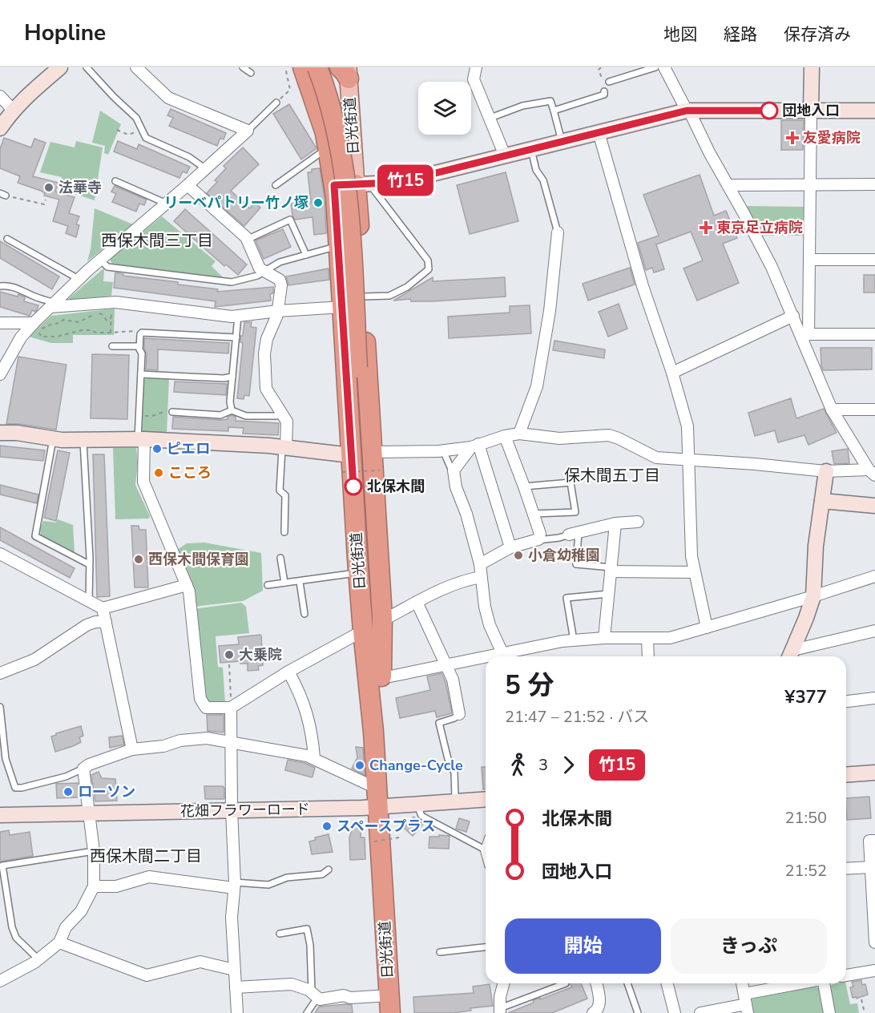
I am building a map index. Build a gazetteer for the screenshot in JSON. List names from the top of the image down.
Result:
{
  "streets": {
    "highway": ["日光街道"],
    "street": ["花畑フラワーロード"]
  },
  "crossings": [
    ["日光街道", "花畑フラワーロード"]
  ],
  "districts": ["西保木間三丁目", "保木間五丁目", "西保木間二丁目"],
  "places": {
    "other": [
      "団地入口",
      "法華寺",
      "リーベパトリー竹ノ塚",
      "ピエロ",
      "こころ",
      "北保木間",
      "小倉幼稚園",
      "西保木間保育園",
      "大乗院",
      "Change-Cycle",
      "ローソン",
      "スペースプラス"
    ],
    "health": ["友愛病院", "東京足立病院"]
  },
  "lines": ["bus line 竹15"],
  "page": {
    "header": "Hopline",
    "nav": ["地図", "経路", "保存済み"],
    "on_map": "竹15",
    "heading": ["5 分", "21:47 – 21:52 · バス", "¥377"],
    "legs": ["3", "竹15"],
    "list": [
      {
        "name": "北保木間",
        "value": "21:50"
      },
      {
        "name": "団地入口",
        "value": "21:52"
      }
    ],
    "buttons": ["開始", "きっぷ"]
  }
}
